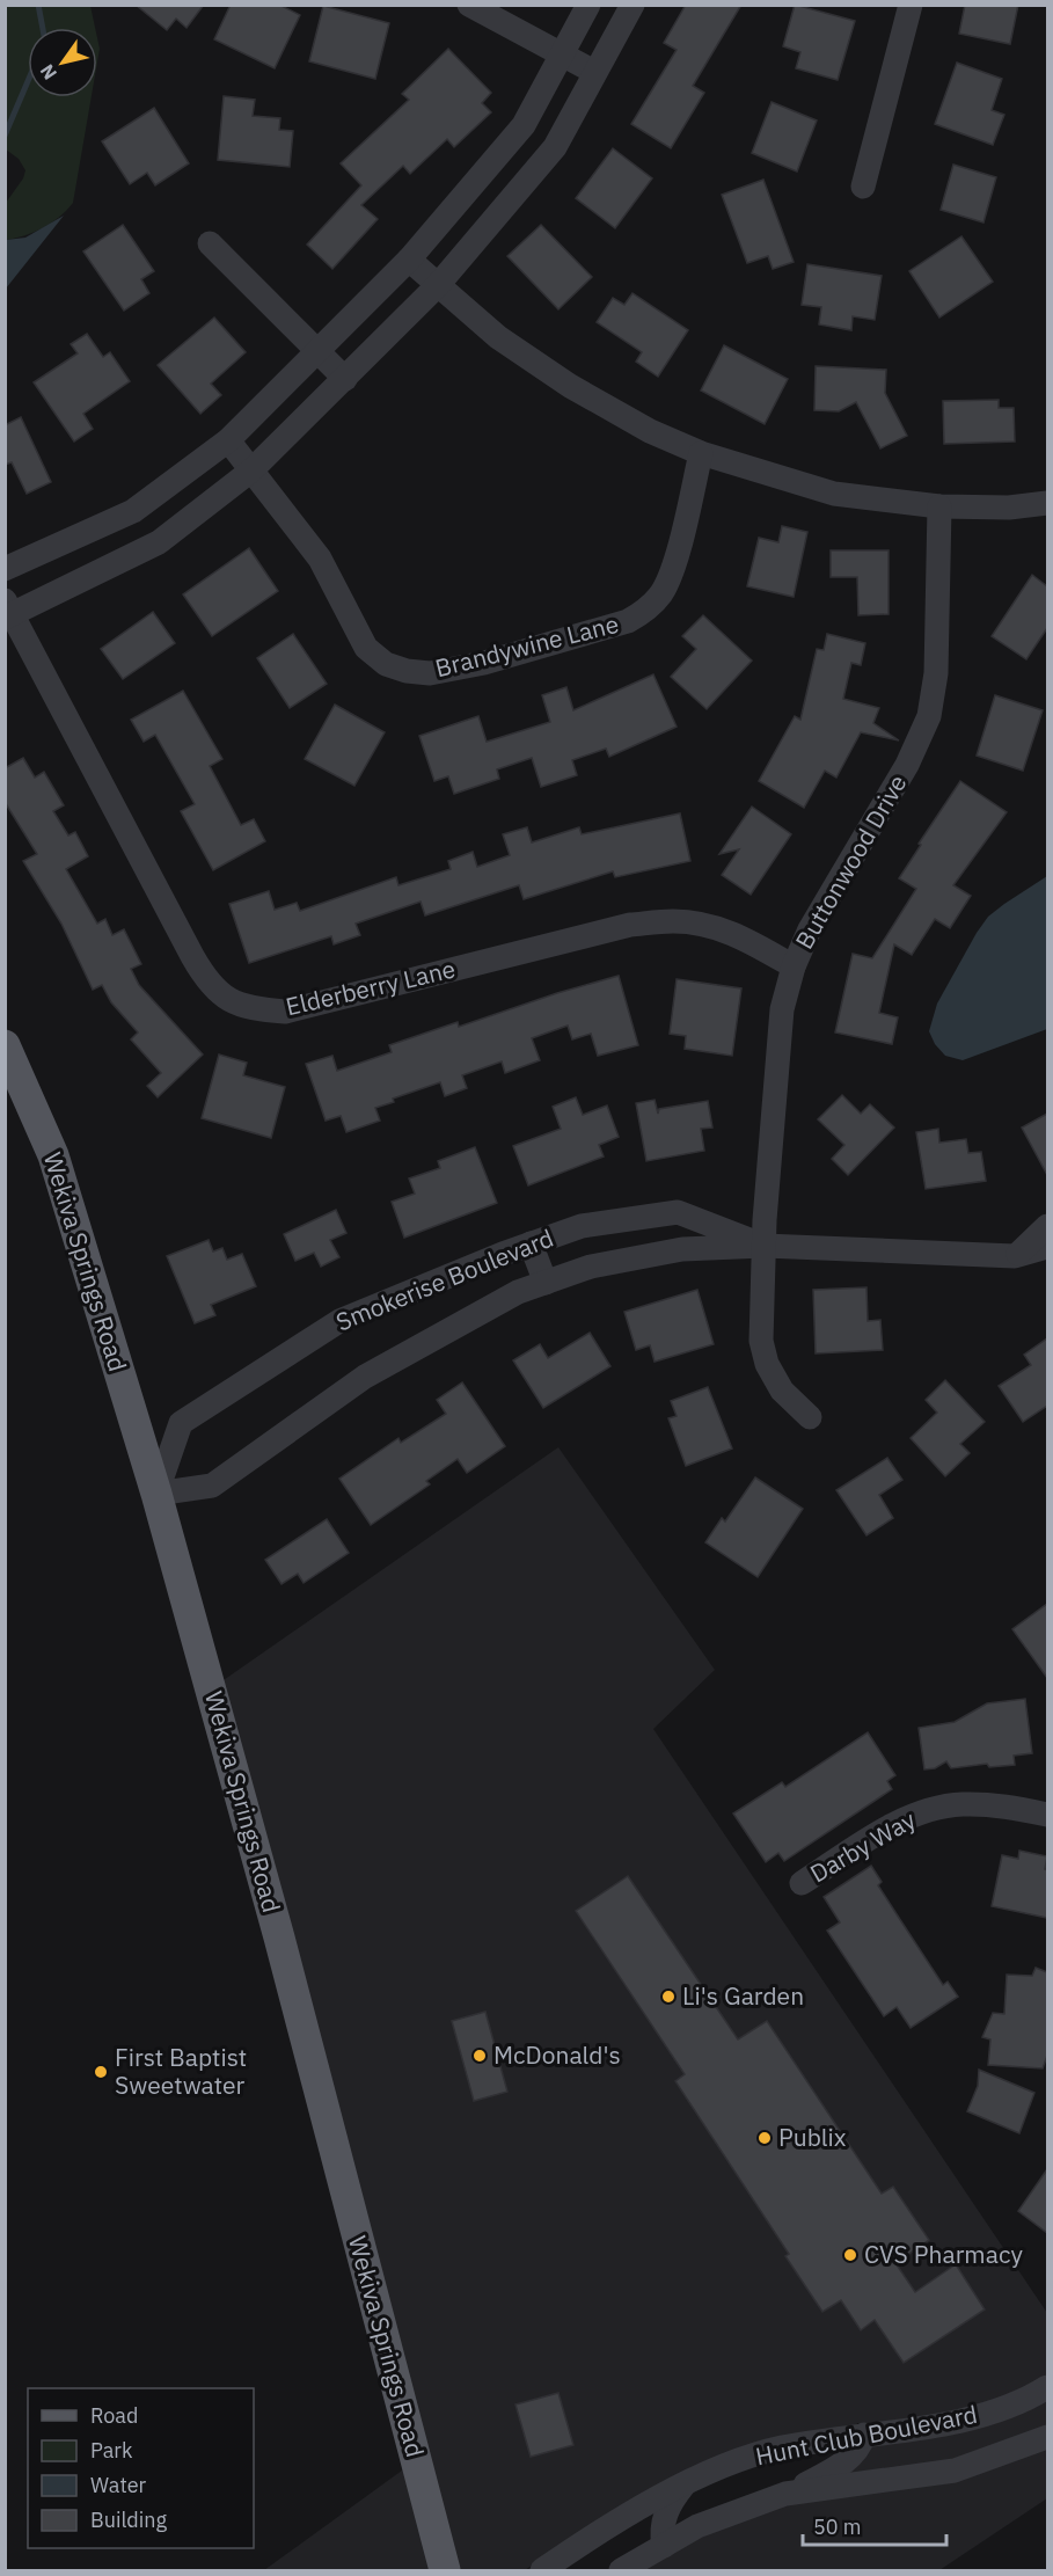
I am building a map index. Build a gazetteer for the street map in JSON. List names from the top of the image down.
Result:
{
  "streets": {
    "main road": ["Wekiva Springs Road"],
    "street": [
      "Brandywine Lane",
      "Buttonwood Drive",
      "Elderberry Lane",
      "Smokerise Boulevard",
      "Darby Way",
      "Hunt Club Boulevard"
    ]
  },
  "crossings": [
    ["Buttonwood Drive", "Elderberry Lane"],
    ["Buttonwood Drive", "Smokerise Boulevard"],
    ["Wekiva Springs Road", "Smokerise Boulevard"]
  ],
  "places": [
    "Li's Garden",
    "McDonald's",
    "First Baptist Sweetwater",
    "Publix",
    "CVS Pharmacy"
  ],
  "legend": [
    "Road",
    "Park",
    "Water",
    "Building"
  ],
  "scale_bar": "50 m",
  "north": "bottom left"
}
